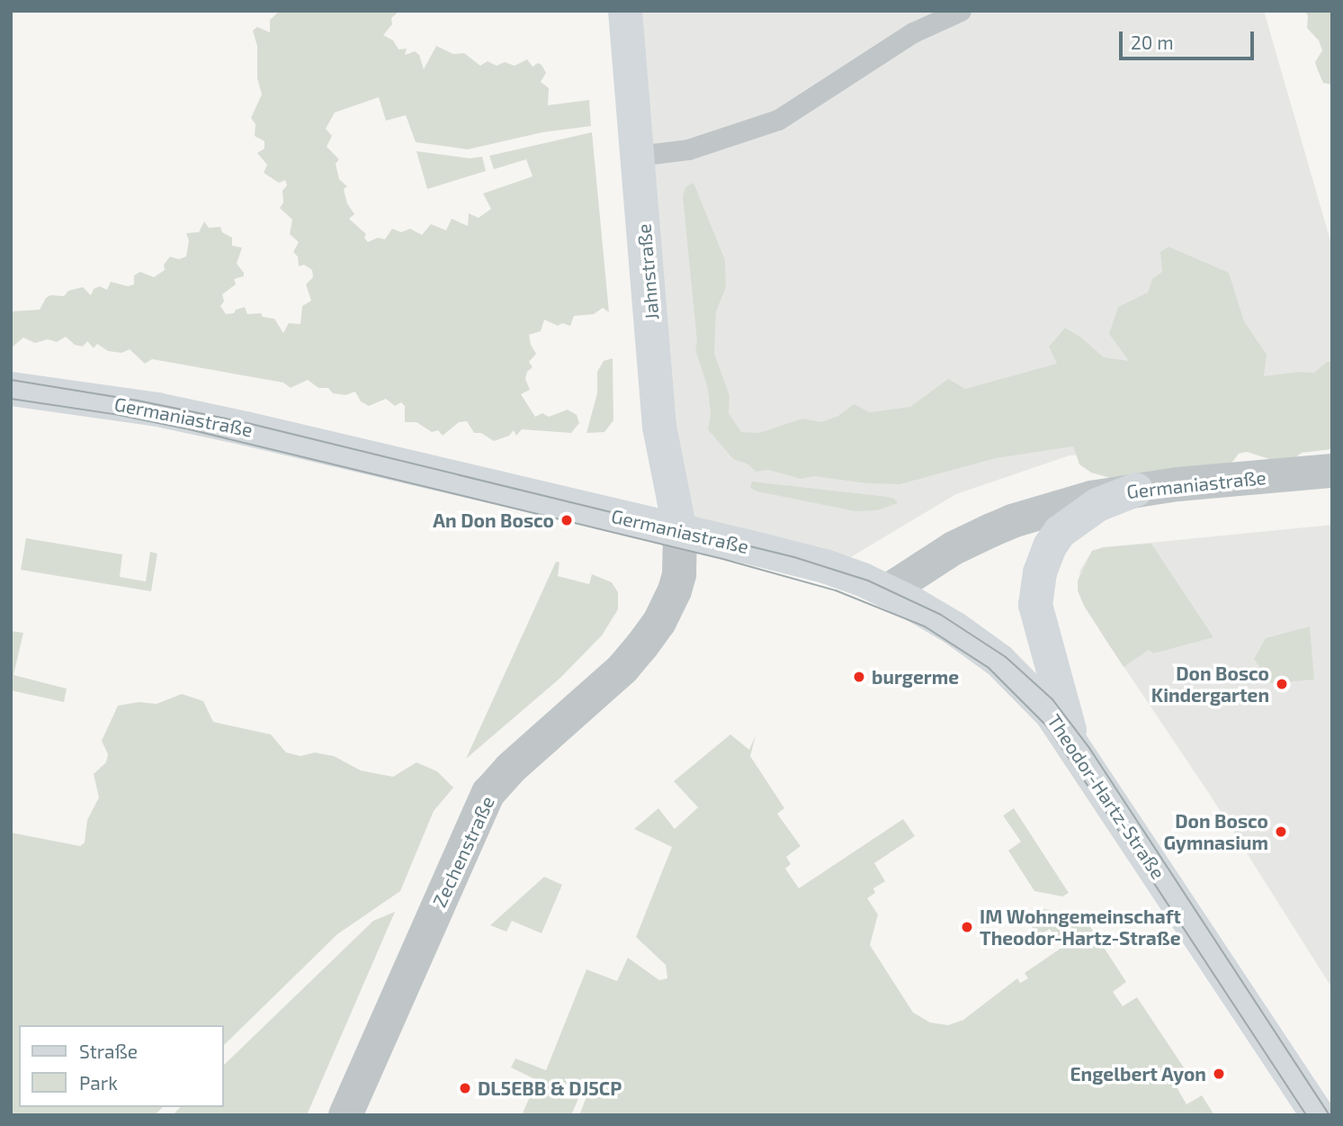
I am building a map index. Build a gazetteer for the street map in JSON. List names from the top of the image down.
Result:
{
  "streets": {
    "main road": ["Jahnstraße", "Germaniastraße", "Theodor-Hartz-Straße"],
    "street": ["Zechenstraße"]
  },
  "crossings": [
    ["Jahnstraße", "Germaniastraße"],
    ["Jahnstraße", "Zechenstraße"],
    ["Germaniastraße", "Theodor-Hartz-Straße"],
    ["Germaniastraße", "Zechenstraße"]
  ],
  "places": [
    "An Don Bosco",
    "burgerme",
    "Don Bosco Kindergarten",
    "Don Bosco Gymnasium",
    "IM Wohngemeinschaft Theodor-Hartz-Straße",
    "Engelbert Ayon",
    "DL5EBB & DJ5CP"
  ],
  "legend": ["Straße", "Park"],
  "scale_bar": "20 m"
}
